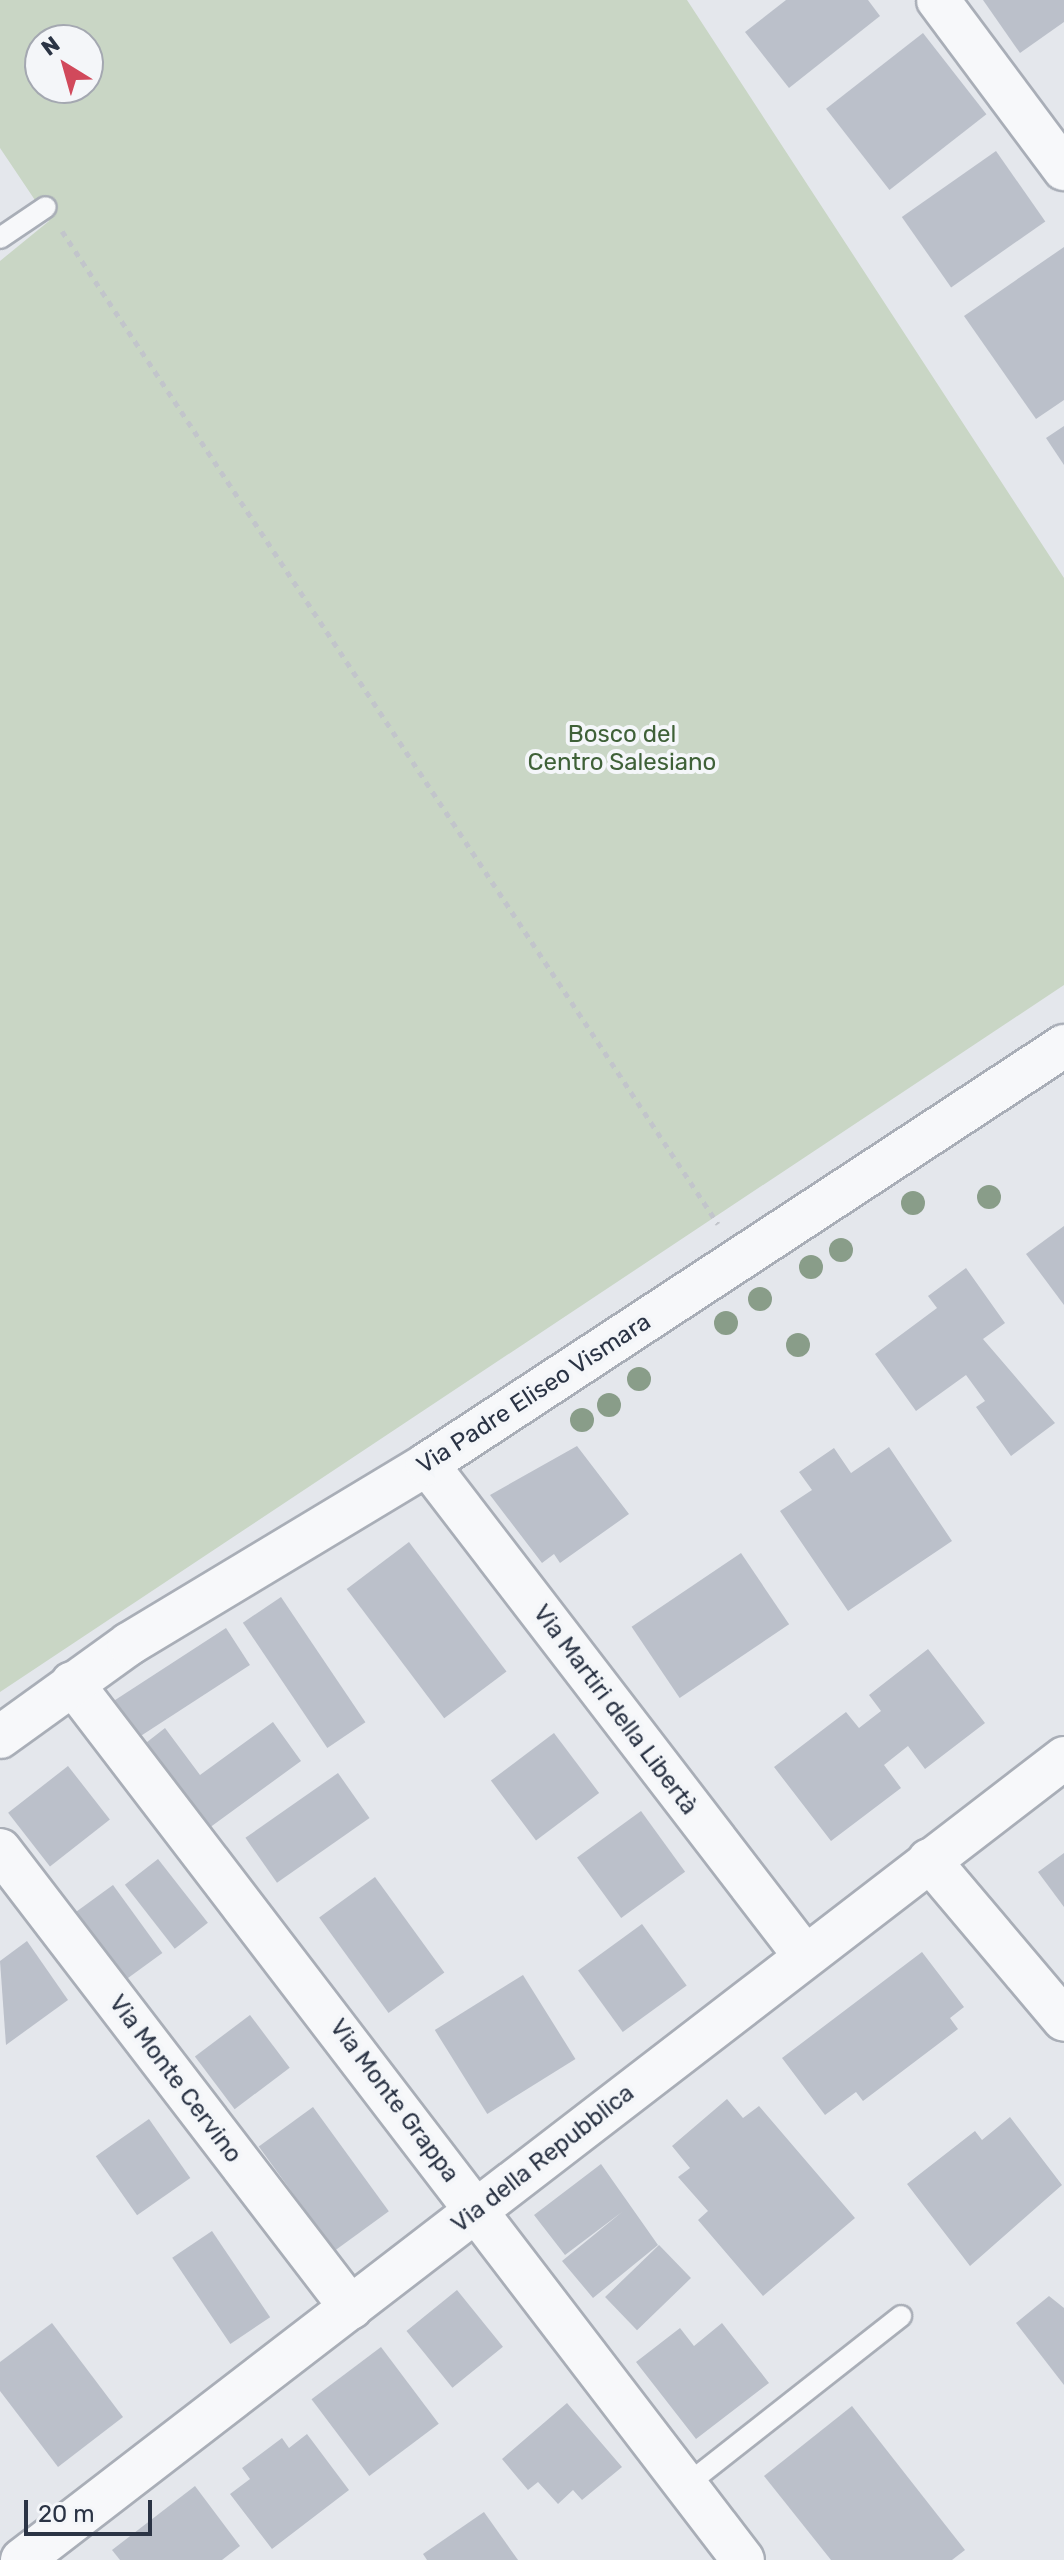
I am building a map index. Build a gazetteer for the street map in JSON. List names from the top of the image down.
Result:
{
  "streets": {
    "street": [
      "Via Padre Eliseo Vismara",
      "Via Martiri della Libertà",
      "Via Monte Cervino",
      "Via Monte Grappa",
      "Via della Repubblica"
    ]
  },
  "crossings": [
    ["Via Padre Eliseo Vismara", "Via Martiri della Libertà"],
    ["Via Padre Eliseo Vismara", "Via Monte Grappa"],
    ["Via Martiri della Libertà", "Via della Repubblica"],
    ["Via Monte Cervino", "Via della Repubblica"],
    ["Via Monte Grappa", "Via della Repubblica"]
  ],
  "parks": ["Bosco del Centro Salesiano"],
  "scale_bar": "20 m",
  "north": "top left"
}
